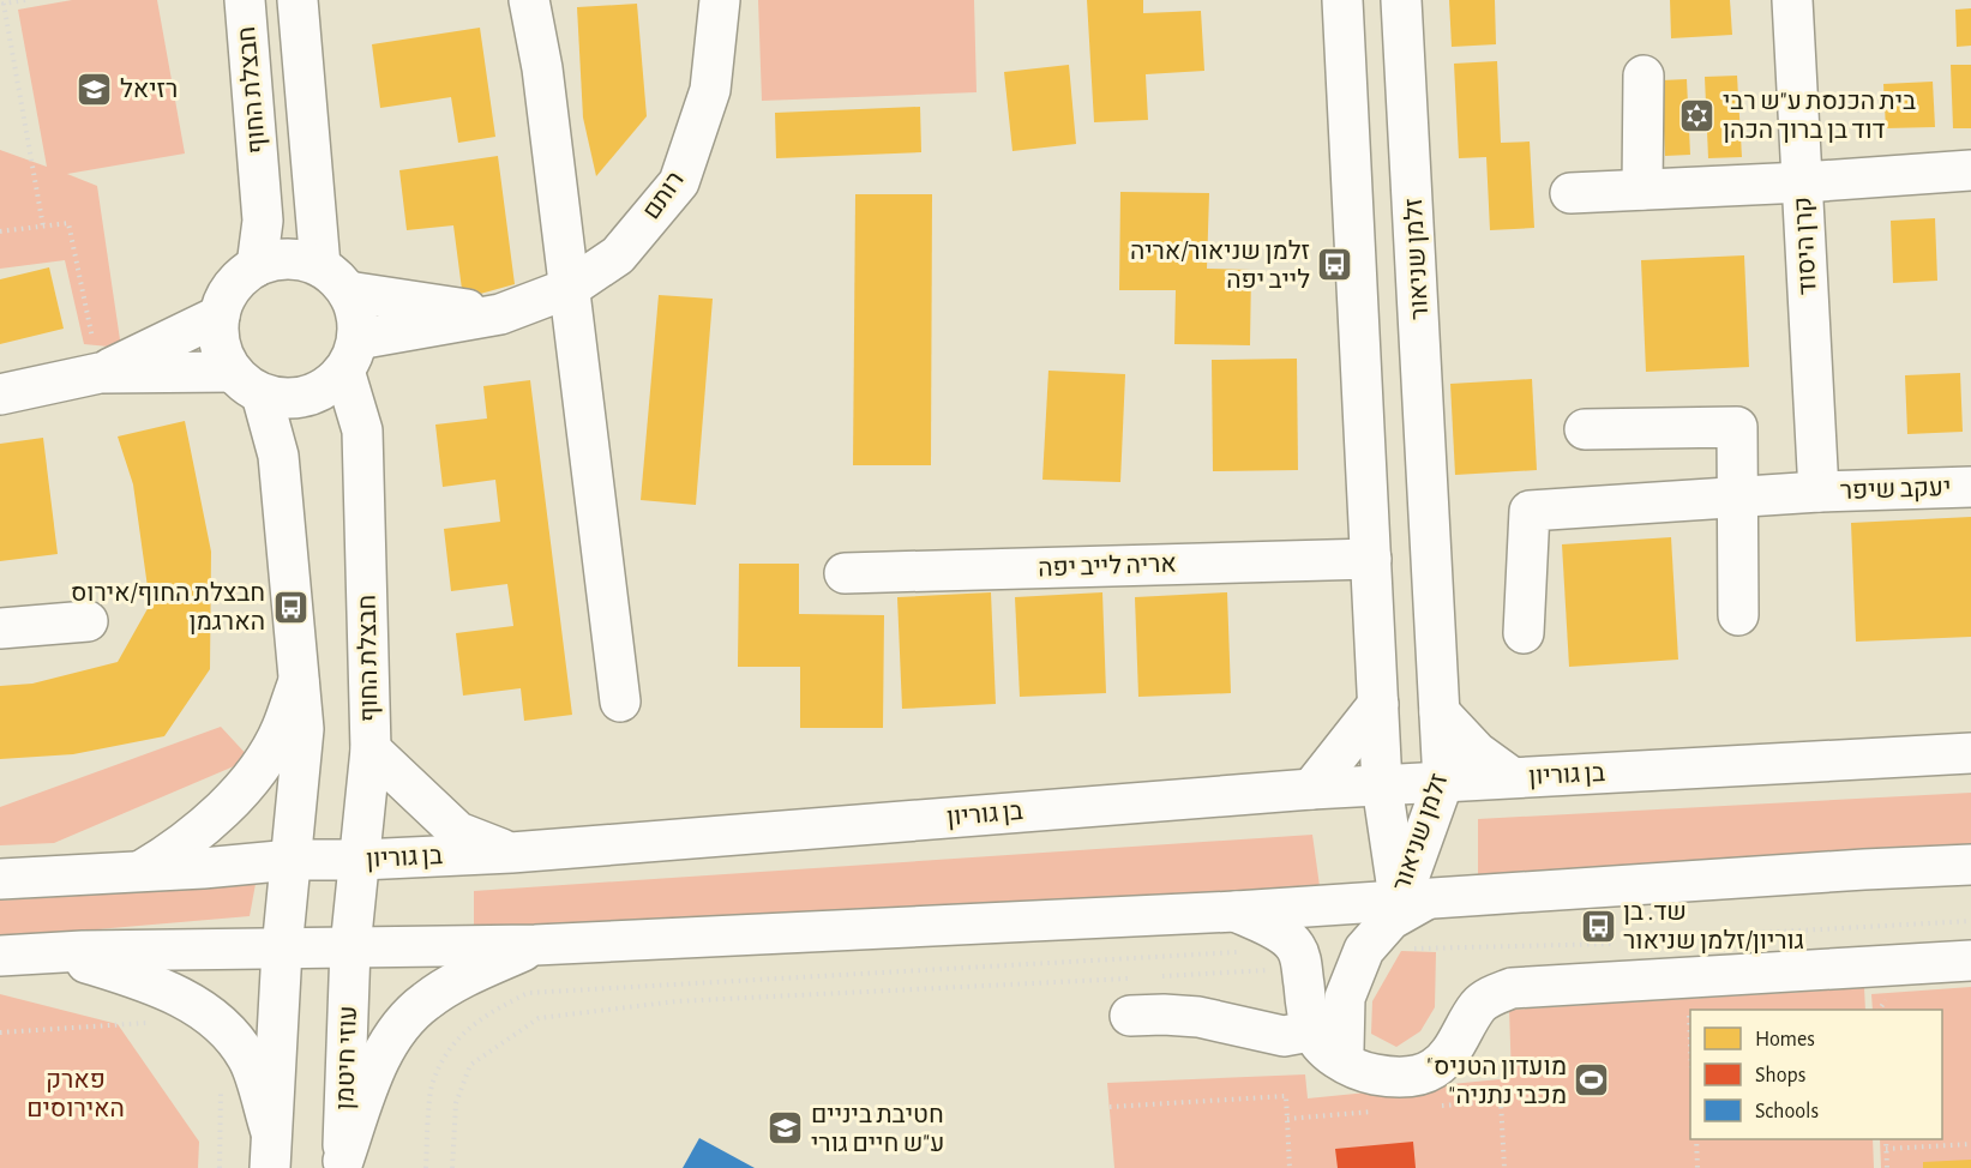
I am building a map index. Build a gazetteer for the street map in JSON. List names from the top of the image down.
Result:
{
  "streets": {
    "street": [
      "חבצלת החוף",
      "רותם",
      "קרן היסוד",
      "זלמן שניאור",
      "יעקב שיפר",
      "אריה לייב יפה",
      "בן גוריון",
      "עוזי חיטמן"
    ]
  },
  "crossings": [
    ["חבצלת החוף", "רותם"],
    ["חבצלת החוף", "בן גוריון"],
    ["חבצלת החוף", "עוזי חיטמן"],
    ["קרן היסוד", "יעקב שיפר"],
    ["זלמן שניאור", "אריה לייב יפה"],
    ["זלמן שניאור", "בן גוריון"]
  ],
  "parks": ["פארק האירוסים"],
  "places": {
    "school or university": ["רזיאל", "חטיבת ביניים ע\"ש חיים גורי"],
    "synagogue": ["בית הכנסת ע\"ש רבי דוד בן ברוך הכהן"],
    "bus stop": ["זלמן שניאור/אריה לייב יפה", "חבצלת החוף/אירוס הארגמן", "שד. בן גוריון/זלמן שניאור"],
    "sports": ["\"מועדון הטניס \"מכבי נתניה"]
  },
  "legend": ["Homes", "Shops", "Schools"]
}
